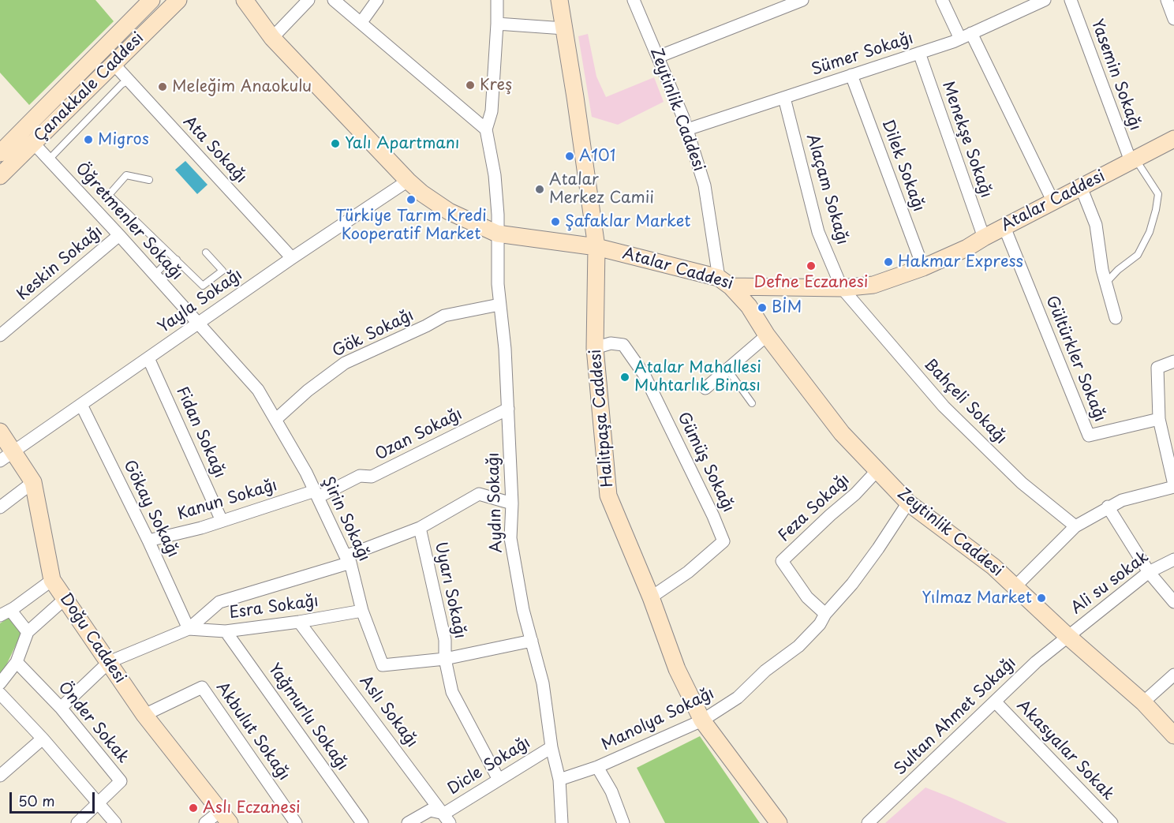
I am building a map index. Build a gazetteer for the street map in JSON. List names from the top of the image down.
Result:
{
  "streets": {
    "street": [
      "Sümer Sokağı",
      "Yasemin Sokağı",
      "Çanakkale Caddesi",
      "Zeytinlik Caddesi",
      "Menekşe Sokağı",
      "Ata Sokağı",
      "Dilek Sokağı",
      "Alaçam Sokağı",
      "Atalar Caddesi",
      "Öğretmenler Sokağı",
      "Keskin Sokağı",
      "Yayla Sokağı",
      "Gök Sokağı",
      "Gültürkler Sokağı",
      "Bahçeli Sokağı",
      "Halitpaşa Caddesi",
      "Fidan Sokağı",
      "Ozan Sokağı",
      "Gümüş Sokağı",
      "Kanun Sokağı",
      "Aydın Sokağı",
      "Feza Sokağı",
      "Gökay Sokağı",
      "Şirin Sokağı",
      "Ali su sokak",
      "Uyarı Sokağı",
      "Esra Sokağı",
      "Doğu Caddesi",
      "Aslı Sokağı",
      "Sultan Ahmet Sokağı",
      "Yağmurlu Sokağı",
      "Manolya Sokağı",
      "Önder Sokak",
      "Akbulut Sokağı",
      "Akasyalar Sokak",
      "Dicle Sokağı"
    ]
  },
  "crossings": [
    ["Sümer Sokağı", "Zeytinlik Caddesi"],
    ["Sümer Sokağı", "Menekşe Sokağı"],
    ["Sümer Sokağı", "Dilek Sokağı"],
    ["Sümer Sokağı", "Alaçam Sokağı"],
    ["Yasemin Sokağı", "Atalar Caddesi"],
    ["Çanakkale Caddesi", "Ata Sokağı"],
    ["Çanakkale Caddesi", "Öğretmenler Sokağı"],
    ["Zeytinlik Caddesi", "Atalar Caddesi"],
    ["Zeytinlik Caddesi", "Feza Sokağı"],
    ["Zeytinlik Caddesi", "Ali su sokak"],
    ["Zeytinlik Caddesi", "Sultan Ahmet Sokağı"],
    ["Zeytinlik Caddesi", "Manolya Sokağı"],
    ["Menekşe Sokağı", "Atalar Caddesi"],
    ["Ata Sokağı", "Yayla Sokağı"],
    ["Dilek Sokağı", "Atalar Caddesi"],
    ["Alaçam Sokağı", "Atalar Caddesi"],
    ["Alaçam Sokağı", "Bahçeli Sokağı"],
    ["Atalar Caddesi", "Yayla Sokağı"],
    ["Atalar Caddesi", "Gültürkler Sokağı"],
    ["Atalar Caddesi", "Bahçeli Sokağı"],
    ["Atalar Caddesi", "Halitpaşa Caddesi"],
    ["Atalar Caddesi", "Aydın Sokağı"],
    ["Öğretmenler Sokağı", "Keskin Sokağı"],
    ["Öğretmenler Sokağı", "Yayla Sokağı"],
    ["Öğretmenler Sokağı", "Şirin Sokağı"],
    ["Yayla Sokağı", "Fidan Sokağı"],
    ["Yayla Sokağı", "Gökay Sokağı"],
    ["Yayla Sokağı", "Şirin Sokağı"],
    ["Yayla Sokağı", "Doğu Caddesi"],
    ["Gök Sokağı", "Aydın Sokağı"],
    ["Gök Sokağı", "Şirin Sokağı"],
    ["Halitpaşa Caddesi", "Gümüş Sokağı"],
    ["Halitpaşa Caddesi", "Manolya Sokağı"],
    ["Fidan Sokağı", "Kanun Sokağı"],
    ["Ozan Sokağı", "Kanun Sokağı"],
    ["Ozan Sokağı", "Aydın Sokağı"],
    ["Ozan Sokağı", "Şirin Sokağı"],
    ["Kanun Sokağı", "Gökay Sokağı"],
    ["Kanun Sokağı", "Şirin Sokağı"],
    ["Aydın Sokağı", "Şirin Sokağı"],
    ["Aydın Sokağı", "Manolya Sokağı"],
    ["Aydın Sokağı", "Dicle Sokağı"],
    ["Feza Sokağı", "Manolya Sokağı"],
    ["Gökay Sokağı", "Esra Sokağı"],
    ["Şirin Sokağı", "Uyarı Sokağı"],
    ["Şirin Sokağı", "Esra Sokağı"],
    ["Ali su sokak", "Sultan Ahmet Sokağı"],
    ["Uyarı Sokağı", "Dicle Sokağı"],
    ["Esra Sokağı", "Aslı Sokağı"],
    ["Esra Sokağı", "Yağmurlu Sokağı"],
    ["Doğu Caddesi", "Akbulut Sokağı"],
    ["Aslı Sokağı", "Dicle Sokağı"],
    ["Sultan Ahmet Sokağı", "Akasyalar Sokak"]
  ],
  "places": [
    "Kreş",
    "Meleğim Anaokulu",
    "Migros",
    "Yalı Apartmanı",
    "A101",
    "Atalar Merkez Camii",
    "Türkiye Tarım Kredi Kooperatif Market",
    "Şafaklar Market",
    "Hakmar Express",
    "Defne Eczanesi",
    "BİM",
    "Atalar Mahallesi Muhtarlık Binası",
    "Yılmaz Market",
    "Aslı Eczanesi"
  ],
  "scale_bar": "50 m"
}
